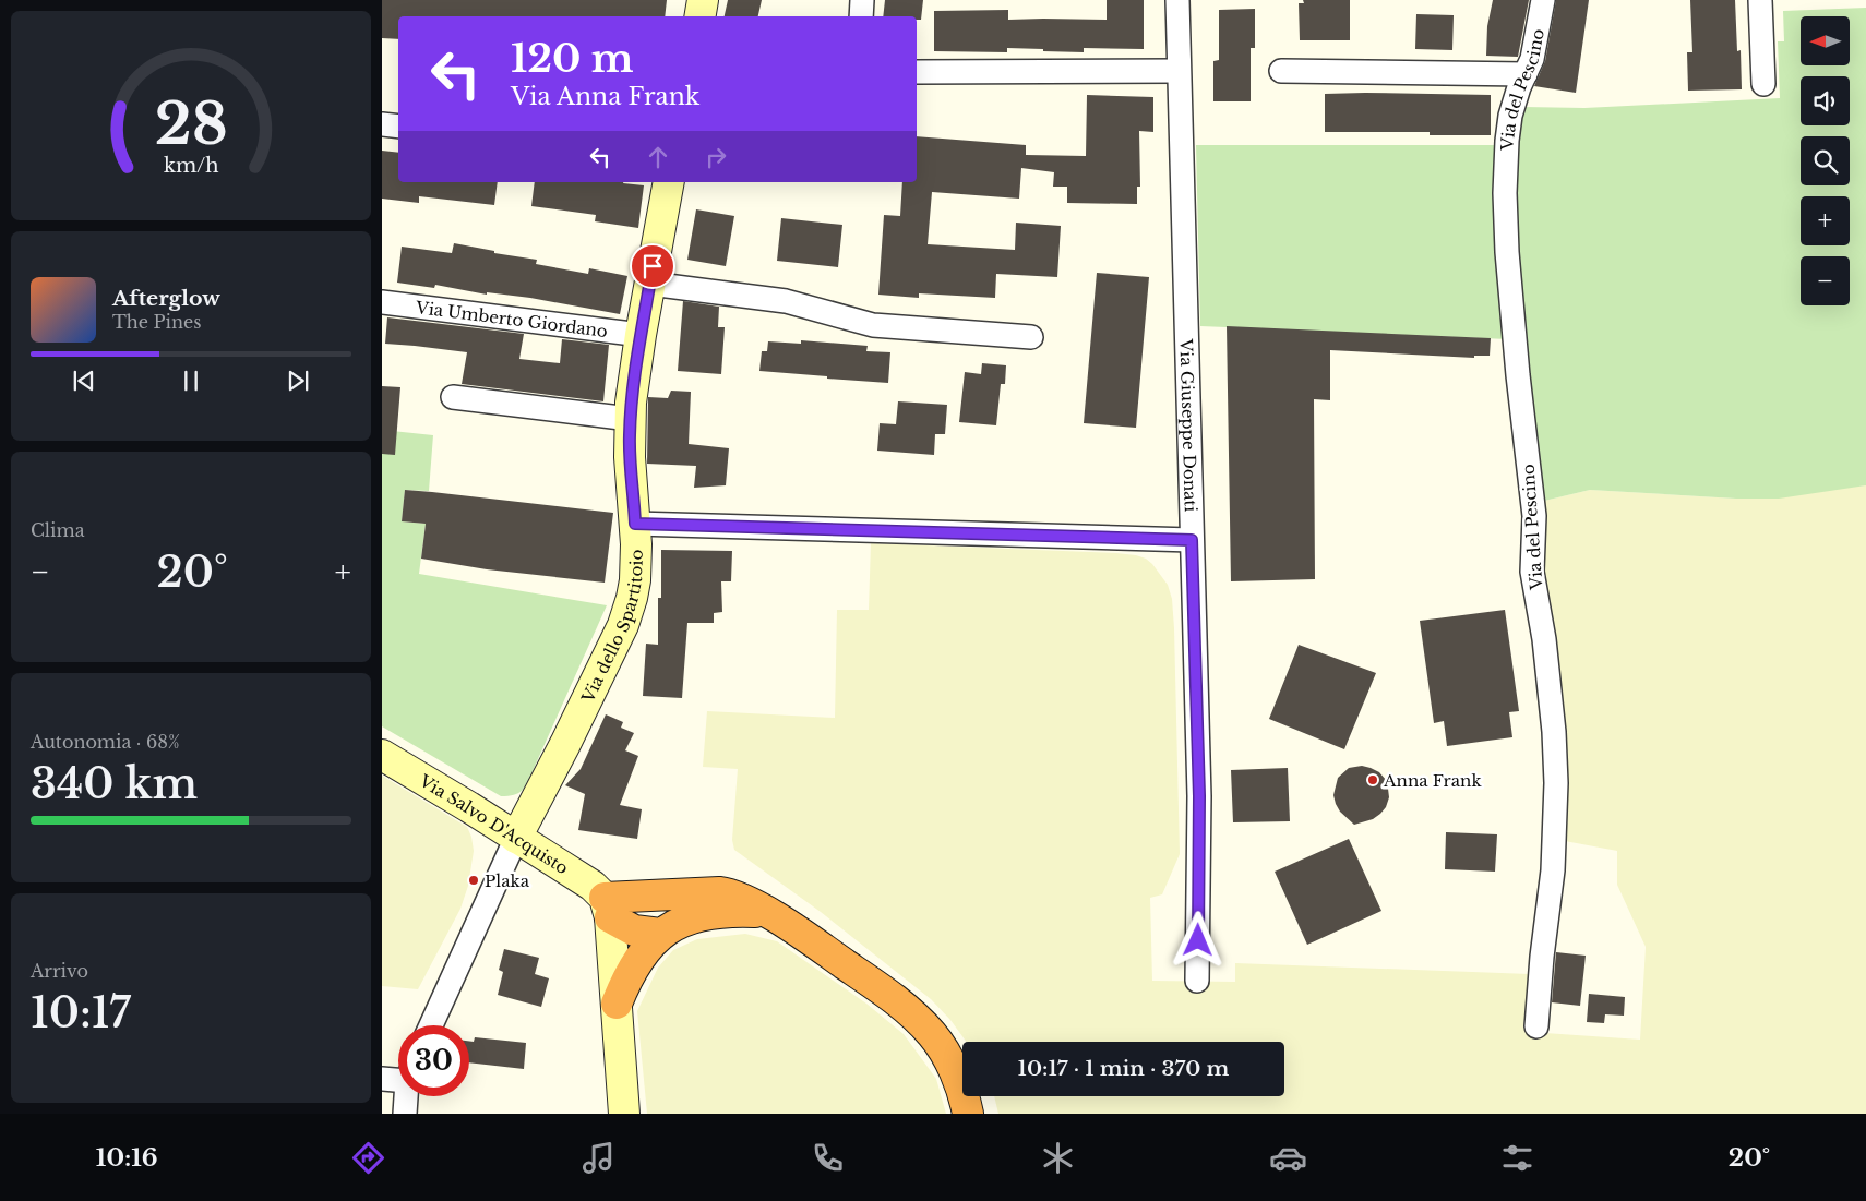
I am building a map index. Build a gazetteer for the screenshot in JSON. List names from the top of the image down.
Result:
{
  "streets": {
    "main road": ["Via dello Spartitoio", "Via Salvo D'Acquisto"],
    "street": ["Via del Pescino", "Via Umberto Giordano", "Via Giuseppe Donati"]
  },
  "crossings": [
    ["Via Umberto Giordano", "Via dello Spartitoio"],
    ["Via dello Spartitoio", "Via Salvo D'Acquisto"]
  ],
  "places": ["Anna Frank", "Plaka"],
  "north": "left",
  "page": {
    "map_buttons": ["+", "−"],
    "turn": ["120 m", "Via Anna Frank"],
    "song": ["Afterglow", "The Pines"],
    "tile": [
      "Clima",
      ["Autonomia · 68%", "340 km"],
      ["Arrivo", "10:17"]
    ],
    "heat": ["−", "20°", "+"],
    "limit": "30",
    "trip": "10:17 · 1 min · 370 m",
    "tabs": ["10:16", "20°"],
    "gauge": ["28", "km/h"]
  }
}
